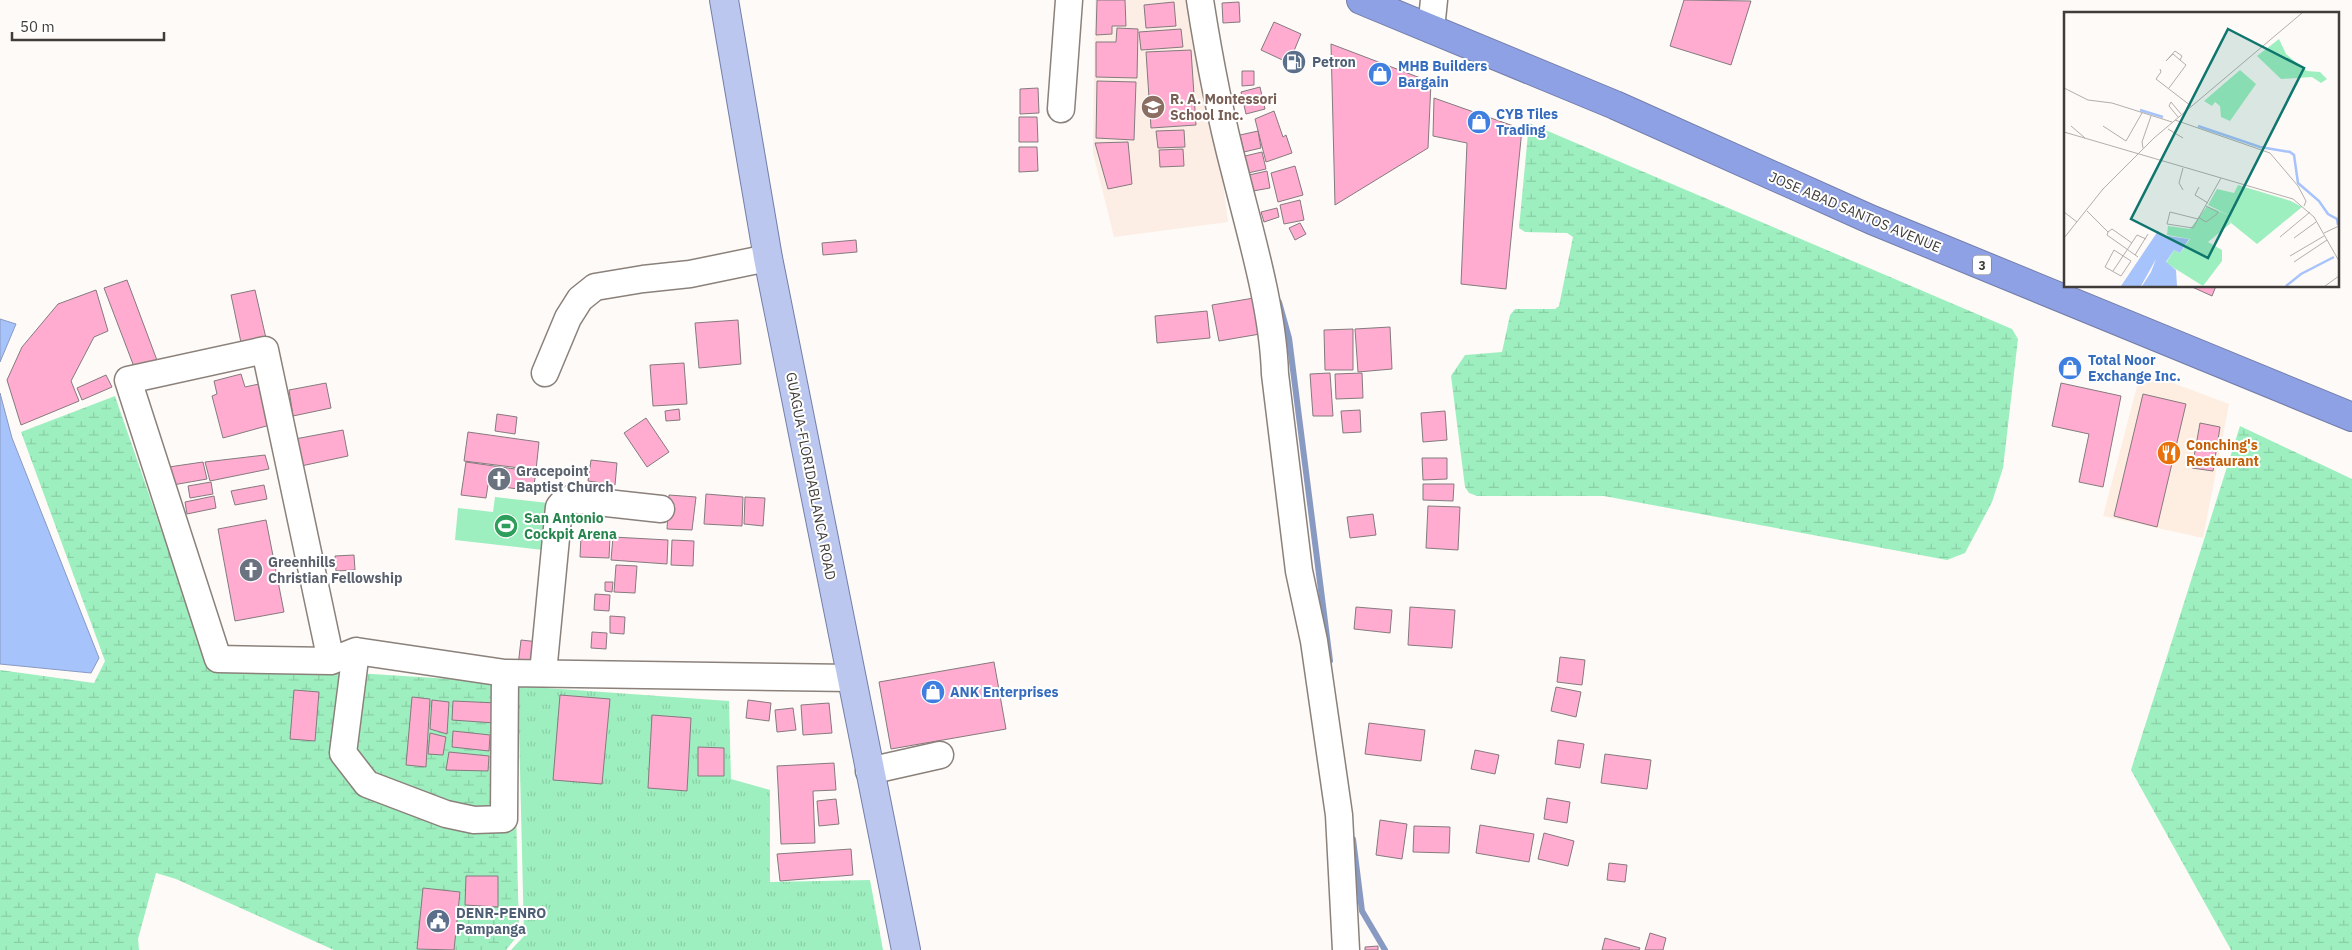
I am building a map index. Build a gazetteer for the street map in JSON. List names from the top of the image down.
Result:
{
  "streets": {
    "highway": ["JOSE ABAD SANTOS AVENUE", "3"],
    "main road": ["GUAGUA-FLORIDABLANCA ROAD"]
  },
  "places": {
    "fuel station": ["Petron"],
    "shop": [
      "MHB Builders Bargain",
      "CYB Tiles Trading",
      "Total Noor Exchange Inc.",
      "ANK Enterprises"
    ],
    "school or university": ["R. A. Montessori School Inc."],
    "restaurant": ["Conching's Restaurant"],
    "church": ["Gracepoint Baptist Church", "Greenhills Christian Fellowship"],
    "sports": ["San Antonio Cockpit Arena"],
    "public building": ["DENR-PENRO Pampanga"]
  },
  "scale_bar": "50 m"
}
